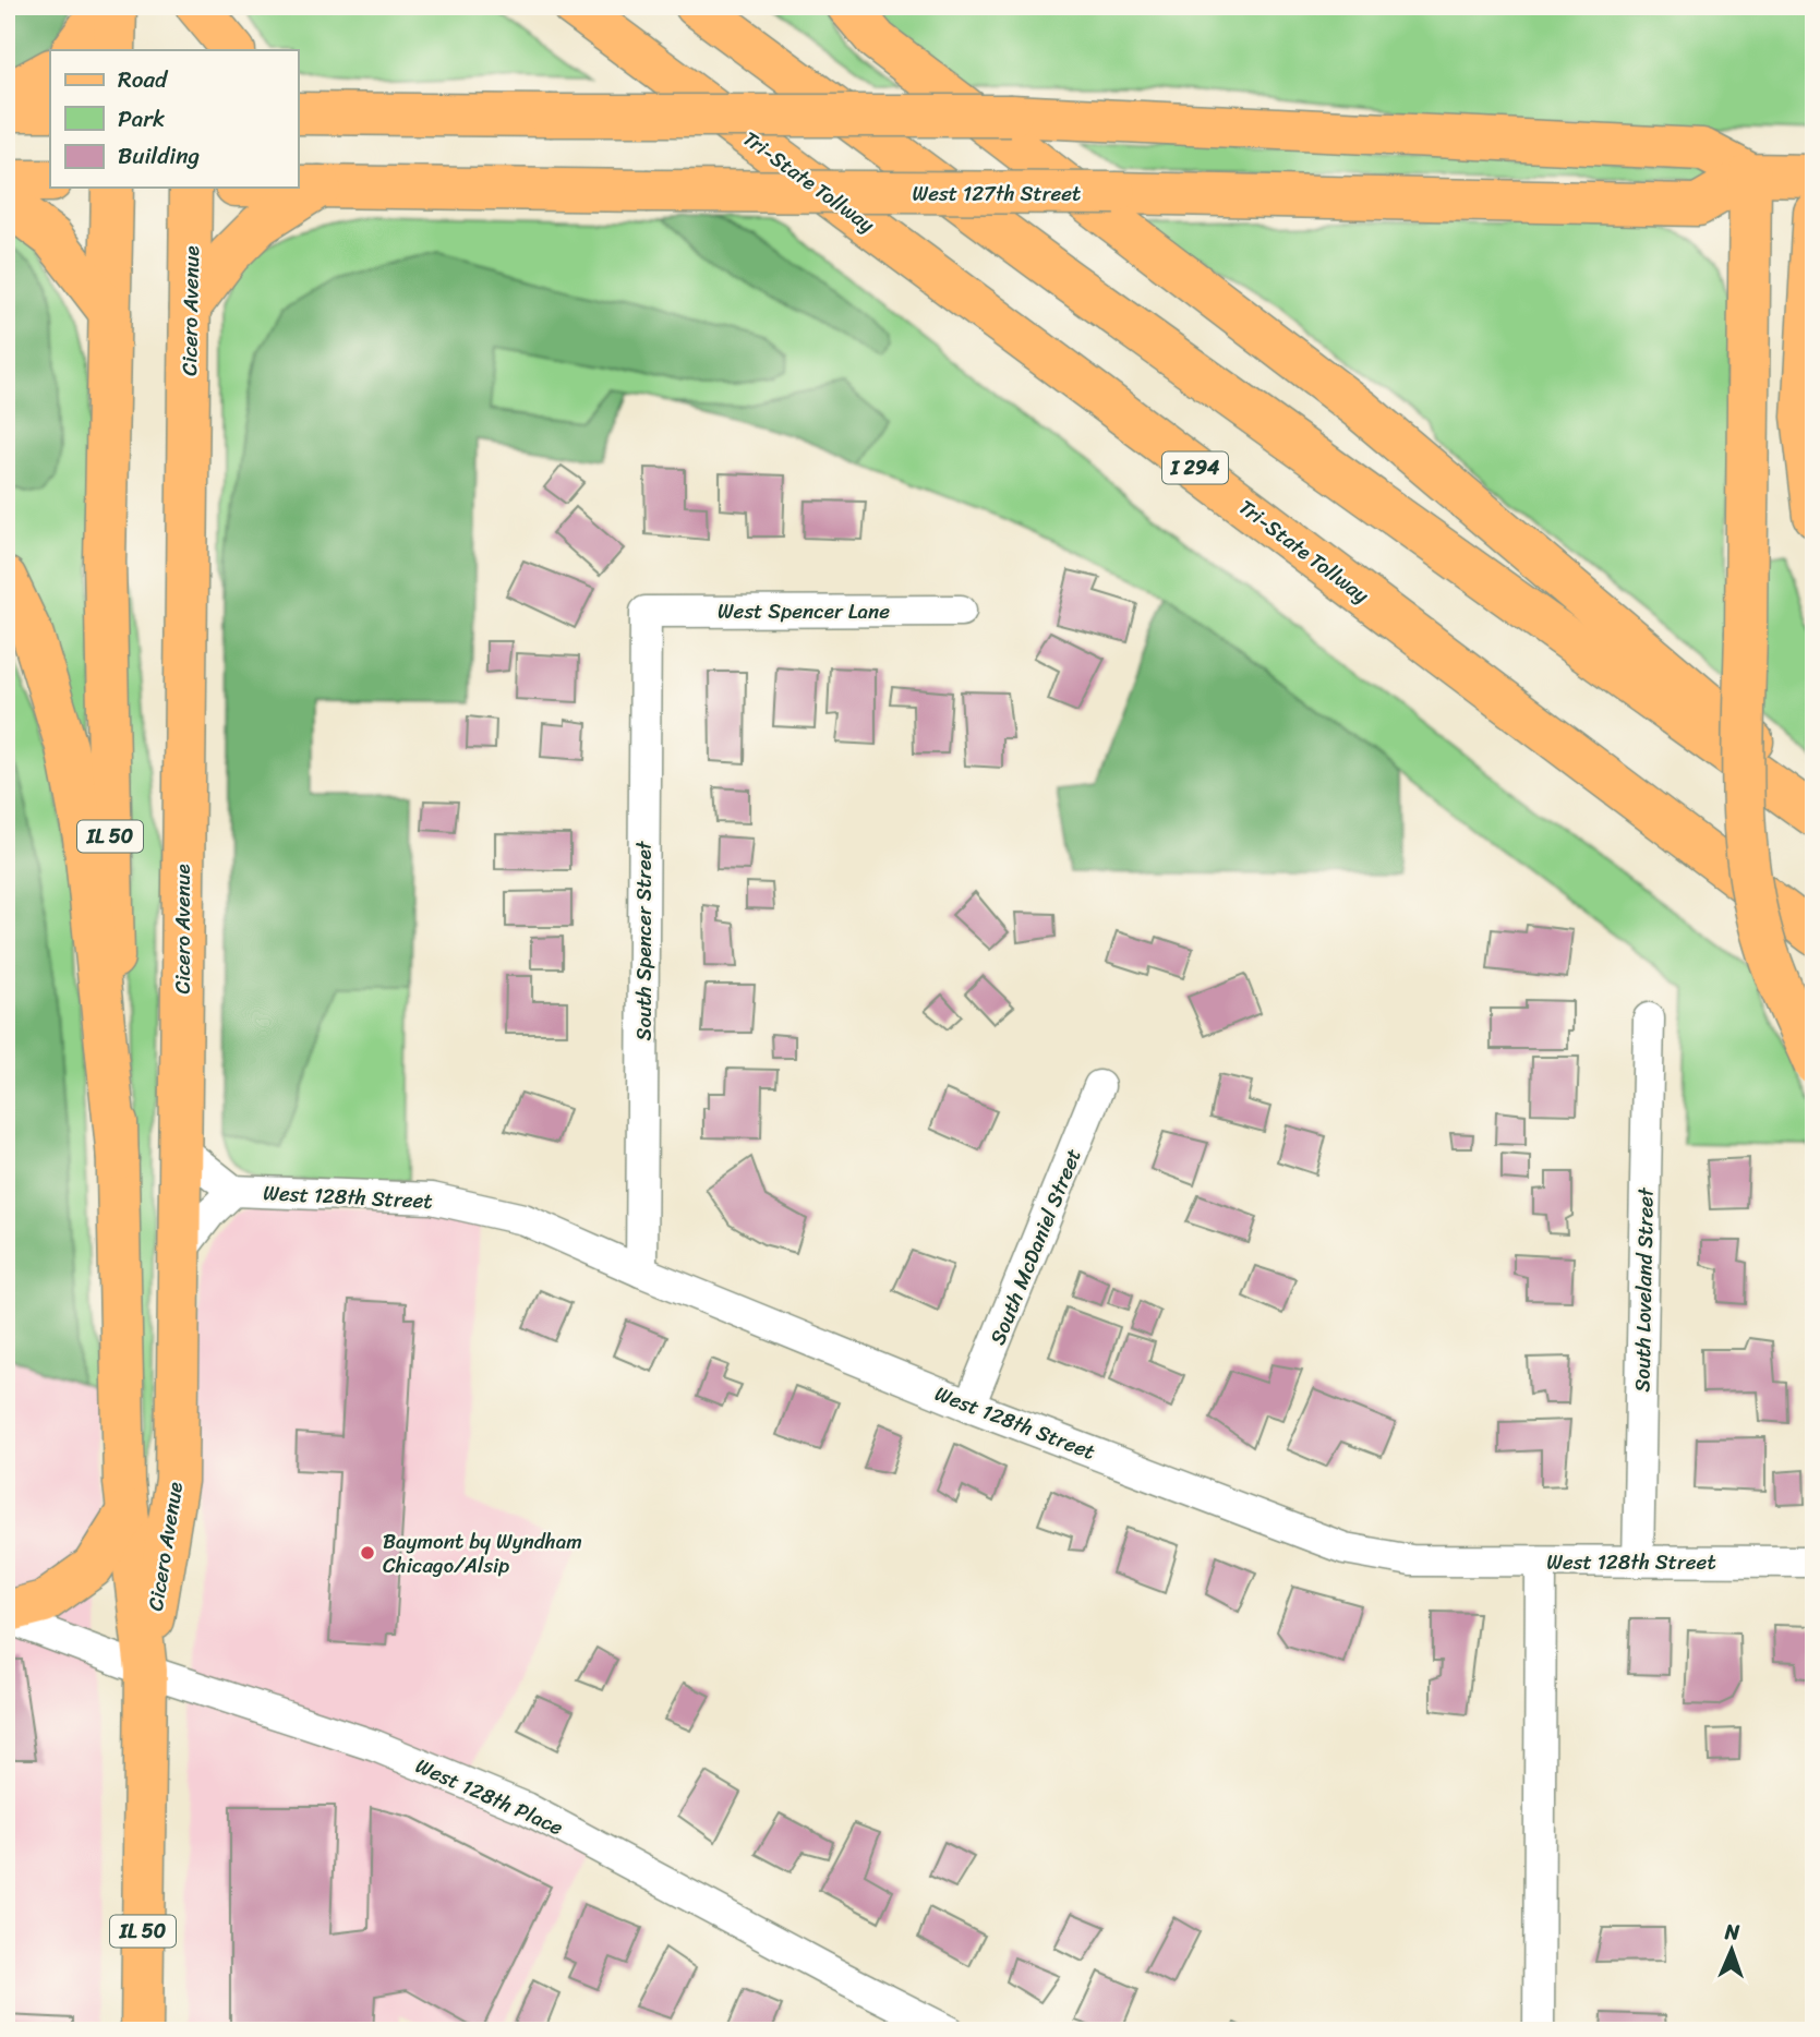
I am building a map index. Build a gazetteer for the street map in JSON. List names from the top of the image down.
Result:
{
  "streets": {
    "main road": [
      "Tri-State Tollway",
      "West 127th Street",
      "Cicero Avenue",
      "I 294",
      "IL 50"
    ],
    "street": [
      "West Spencer Lane",
      "South Spencer Street",
      "West 128th Street",
      "South McDaniel Street",
      "South Loveland Street",
      "West 128th Place"
    ]
  },
  "crossings": [
    ["Cicero Avenue", "West 128th Street"],
    ["Cicero Avenue", "West 128th Place"],
    ["West Spencer Lane", "South Spencer Street"],
    ["South Spencer Street", "West 128th Street"],
    ["West 128th Street", "South McDaniel Street"],
    ["West 128th Street", "South Loveland Street"]
  ],
  "places": ["Baymont by Wyndham Chicago/Alsip"],
  "legend": ["Road", "Park", "Building"],
  "north": "top"
}
